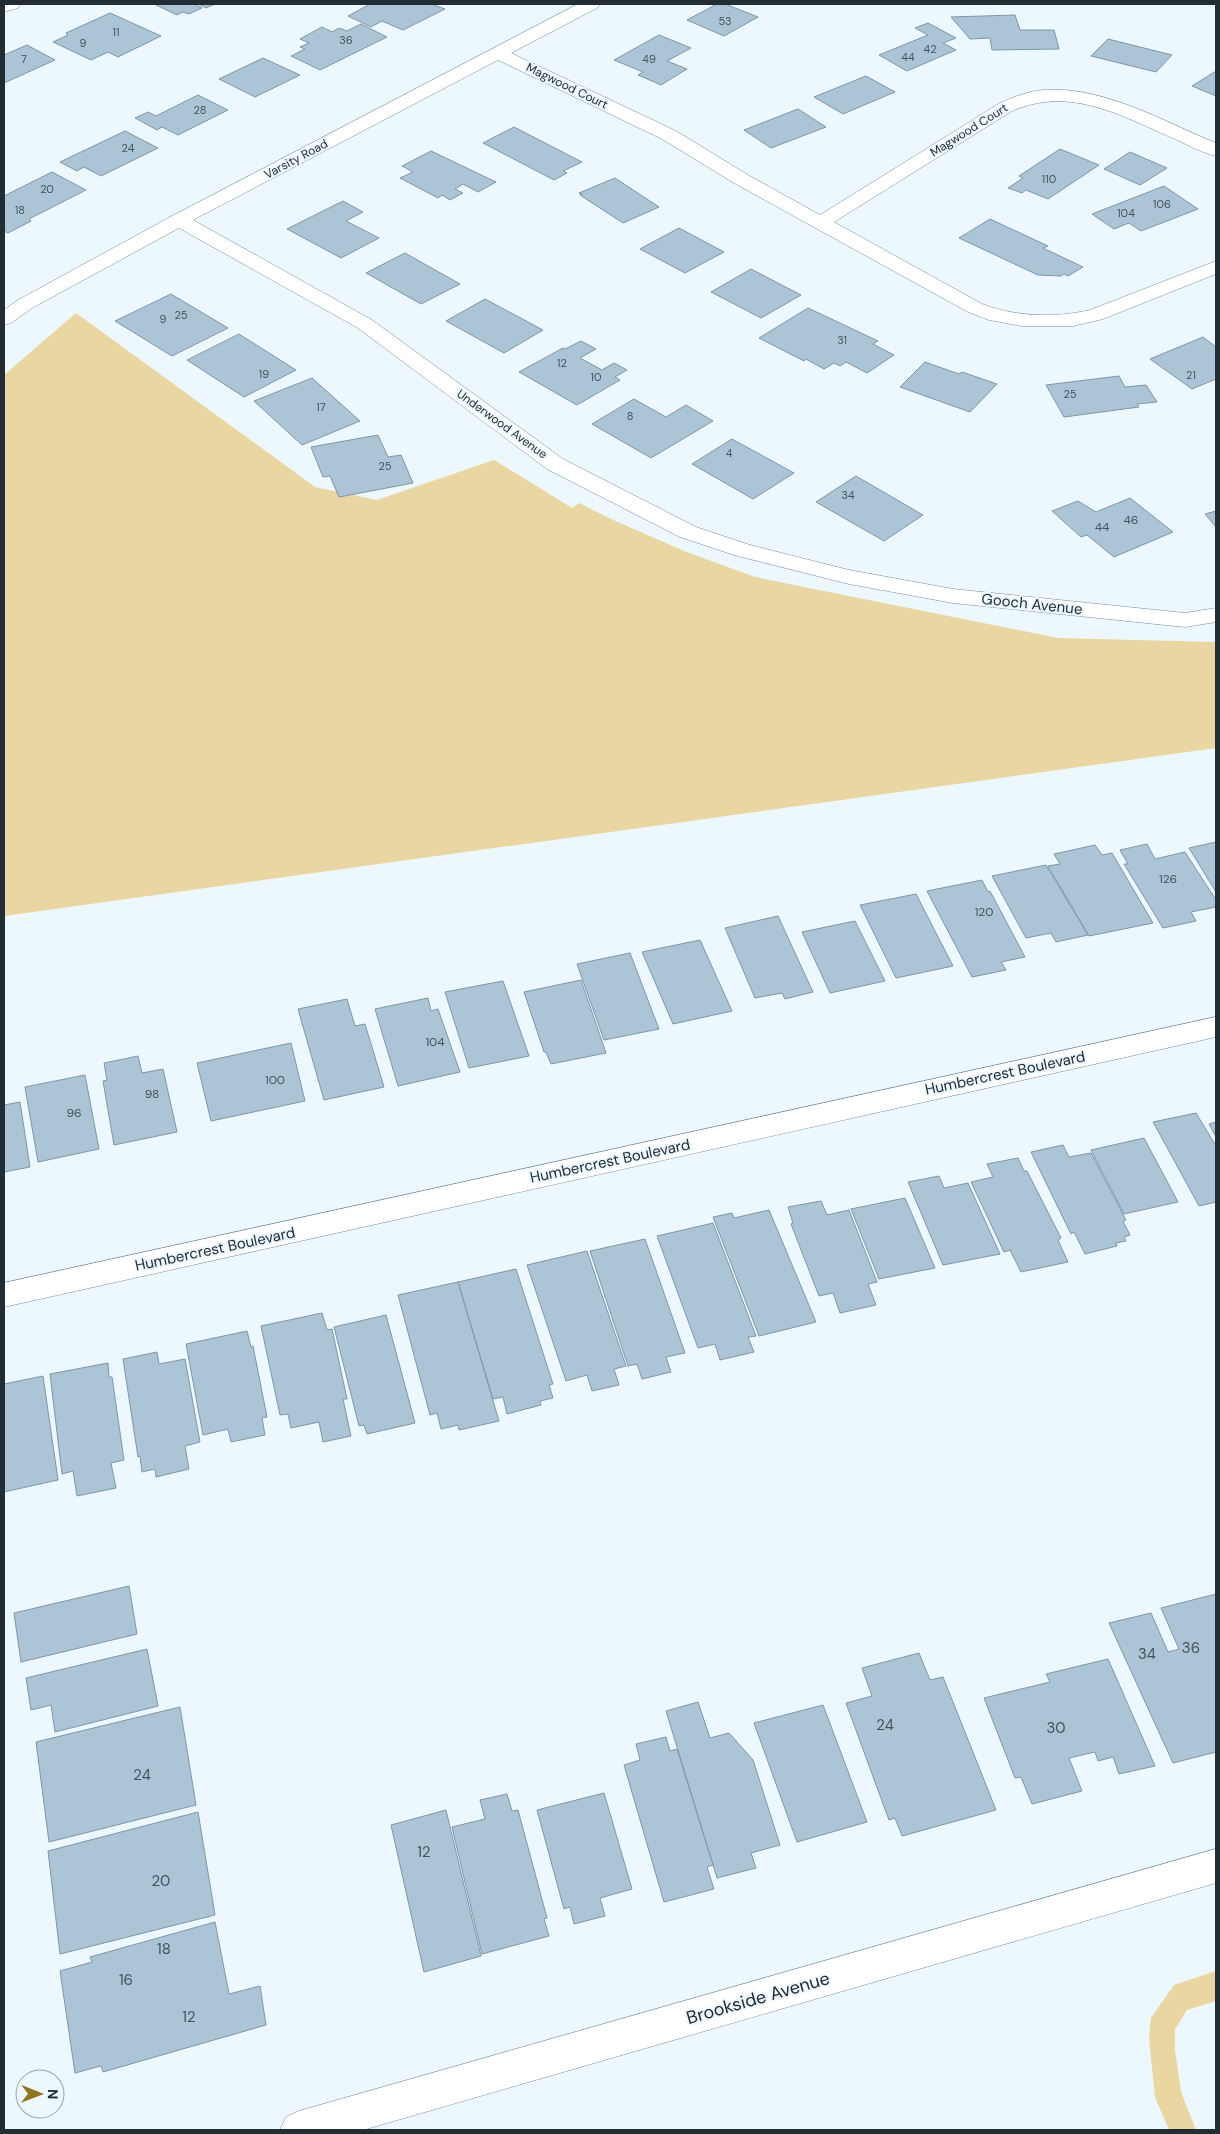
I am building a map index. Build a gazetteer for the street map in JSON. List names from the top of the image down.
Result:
{
  "streets": {
    "street": [
      "Magwood Court",
      "Varsity Road",
      "Underwood Avenue",
      "Gooch Avenue",
      "Humbercrest Boulevard",
      "Brookside Avenue"
    ]
  },
  "crossings": [
    ["Magwood Court", "Varsity Road"],
    ["Varsity Road", "Underwood Avenue"],
    ["Underwood Avenue", "Gooch Avenue"]
  ],
  "house_numbers": [
    "53",
    "11",
    "36",
    "9",
    "42",
    "44",
    "7",
    "49",
    "28",
    "24",
    "110",
    "20",
    "106",
    "18",
    "104",
    "25",
    "9",
    "31",
    "12",
    "19",
    "21",
    "10",
    "25",
    "17",
    "8",
    "4",
    "25",
    "34",
    "46",
    "44",
    "126",
    "120",
    "104",
    "100",
    "98",
    "96",
    "36",
    "34",
    "24",
    "30",
    "24",
    "12",
    "20",
    "18",
    "16",
    "12"
  ],
  "north": "right"
}
